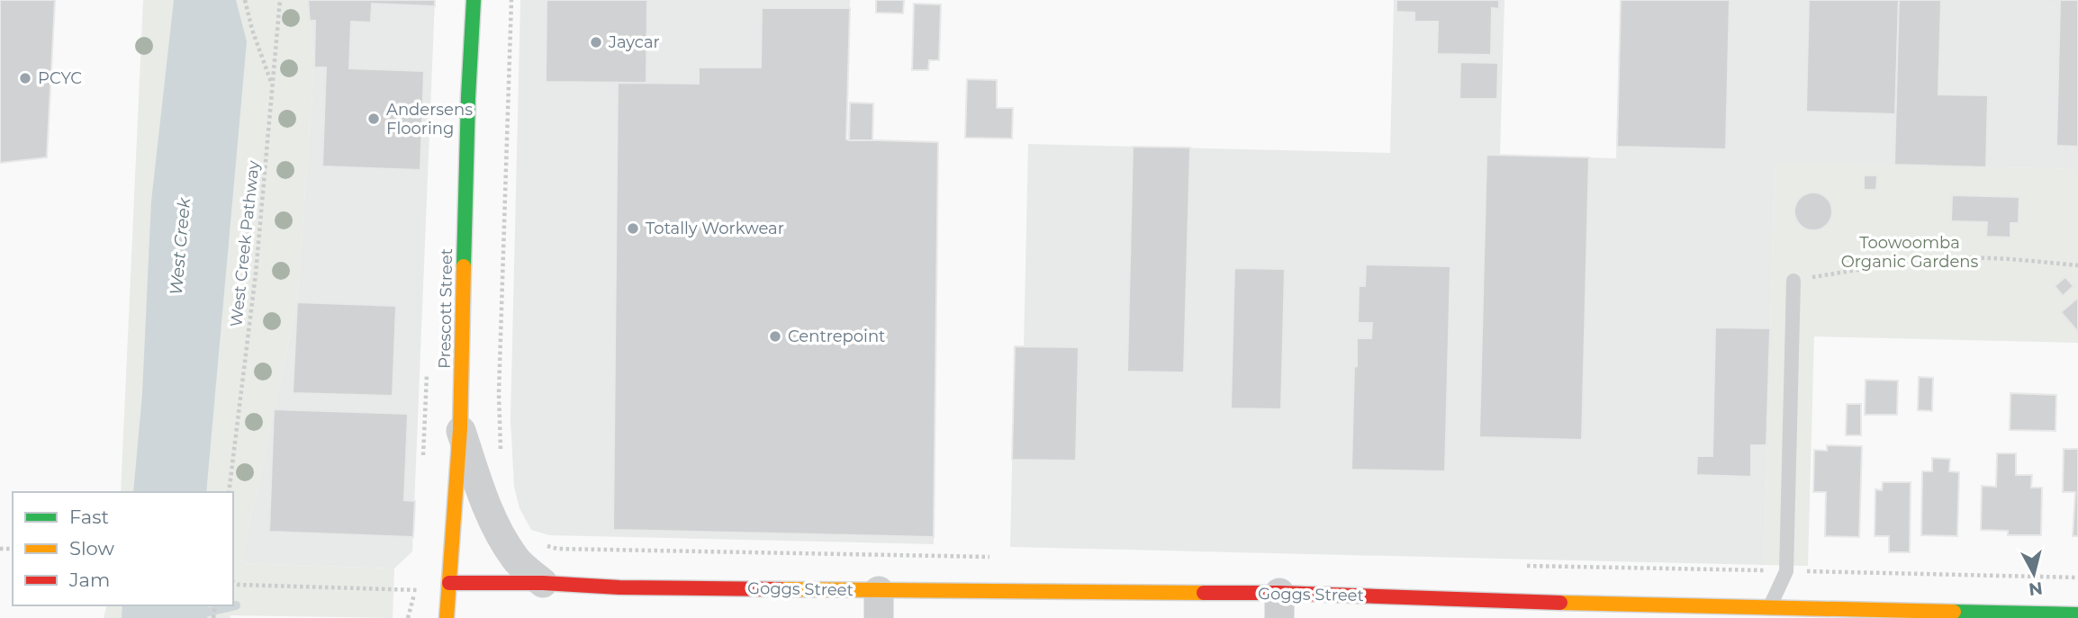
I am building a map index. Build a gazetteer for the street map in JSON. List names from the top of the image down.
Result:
{
  "streets": {
    "street": ["Prescott Street", "Goggs Street"],
    "path": ["West Creek Pathway"]
  },
  "crossings": [
    ["Prescott Street", "Goggs Street"]
  ],
  "water": ["West Creek"],
  "parks": ["Toowoomba Organic Gardens"],
  "places": [
    "Jaycar",
    "PCYC",
    "Andersens Flooring",
    "Totally Workwear",
    "Centrepoint"
  ],
  "legend": ["Fast", "Slow", "Jam"],
  "north": "bottom"
}
